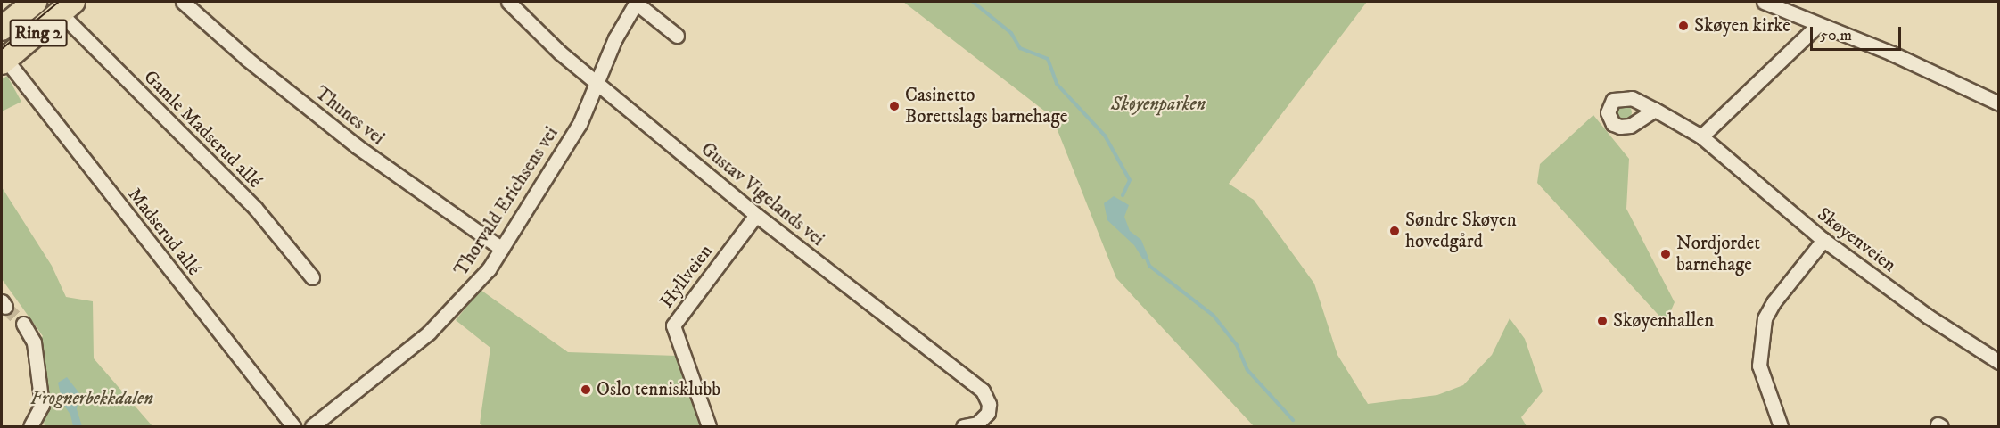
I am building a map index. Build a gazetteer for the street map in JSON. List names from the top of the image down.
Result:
{
  "streets": {
    "main road": ["Ring 2"],
    "street": [
      "Thunes vei",
      "Gamle Madserud allé",
      "Gustav Vigelands vei",
      "Thorvald Erichsens vei",
      "Madserud allé",
      "Skøyenveien",
      "Hyllveien"
    ]
  },
  "crossings": [
    ["Ring 2", "Gamle Madserud allé"],
    ["Ring 2", "Madserud allé"],
    ["Thunes vei", "Thorvald Erichsens vei"],
    ["Gustav Vigelands vei", "Thorvald Erichsens vei"],
    ["Gustav Vigelands vei", "Hyllveien"]
  ],
  "parks": ["Skøyenparken", "Frognerbekkdalen"],
  "places": [
    "Skøyen kirke",
    "Casinetto Borettslags barnehage",
    "Søndre Skøyen hovedgård",
    "Nordjordet barnehage",
    "Skøyenhallen",
    "Oslo tennisklubb"
  ],
  "scale_bar": "50 m"
}
